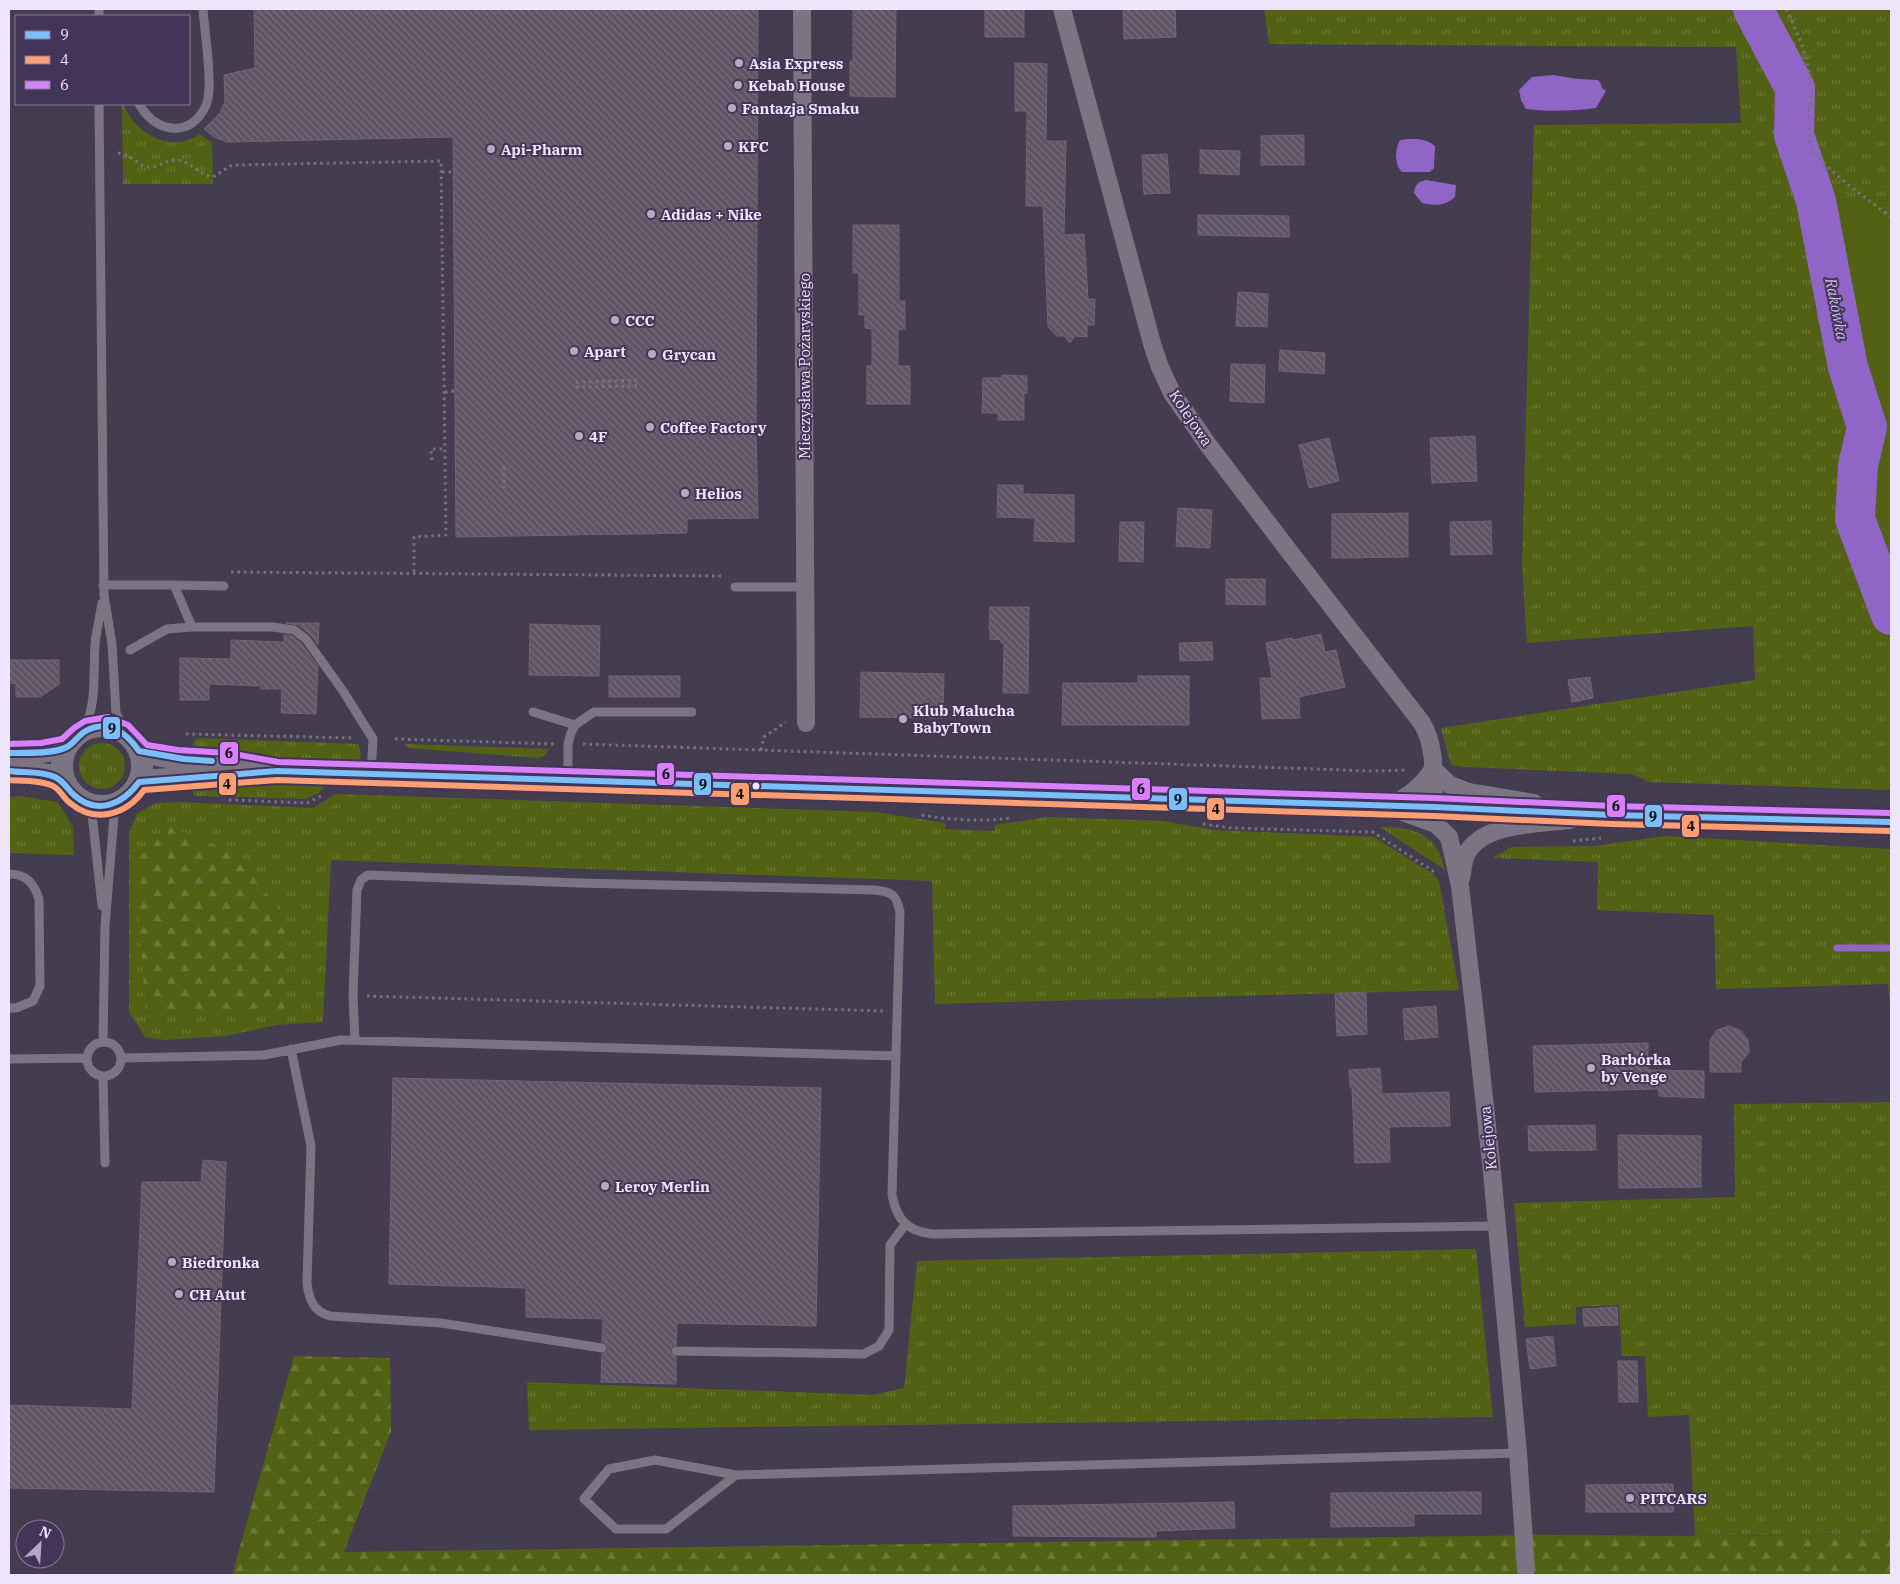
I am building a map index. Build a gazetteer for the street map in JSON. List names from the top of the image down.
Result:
{
  "streets": {
    "street": ["Mieczysława Pożaryskiego", "Kolejowa"]
  },
  "water": ["Rakówka"],
  "places": [
    "Asia Express",
    "Kebab House",
    "Fantazja Smaku",
    "KFC",
    "Api-Pharm",
    "Adidas + Nike",
    "CCC",
    "Apart",
    "Grycan",
    "Coffee Factory",
    "4F",
    "Helios",
    "Klub Malucha BabyTown",
    "Barbórka by Venge",
    "Leroy Merlin",
    "Biedronka",
    "CH Atut",
    "PITCARS"
  ],
  "lines": ["transit line 6", "transit line 9", "transit line 4"],
  "legend": ["9", "4", "6"],
  "north": "top right"
}
